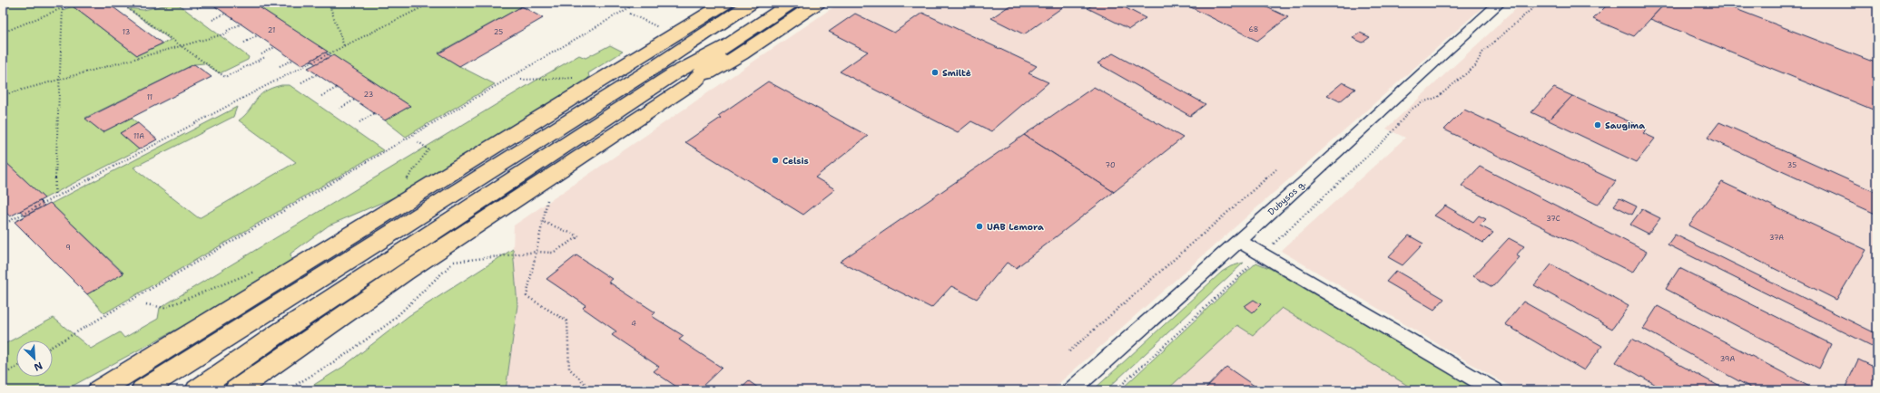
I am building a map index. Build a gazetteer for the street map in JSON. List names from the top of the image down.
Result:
{
  "streets": {
    "street": ["Dubysos g."]
  },
  "places": [
    "Smiltė",
    "Saugima",
    "Celsis",
    "UAB Lemora"
  ],
  "house_numbers": [
    "68",
    "21",
    "13",
    "25",
    "23",
    "11",
    "11A",
    "70",
    "35",
    "37C",
    "37A",
    "9",
    "4",
    "39A"
  ],
  "north": "bottom right"
}
